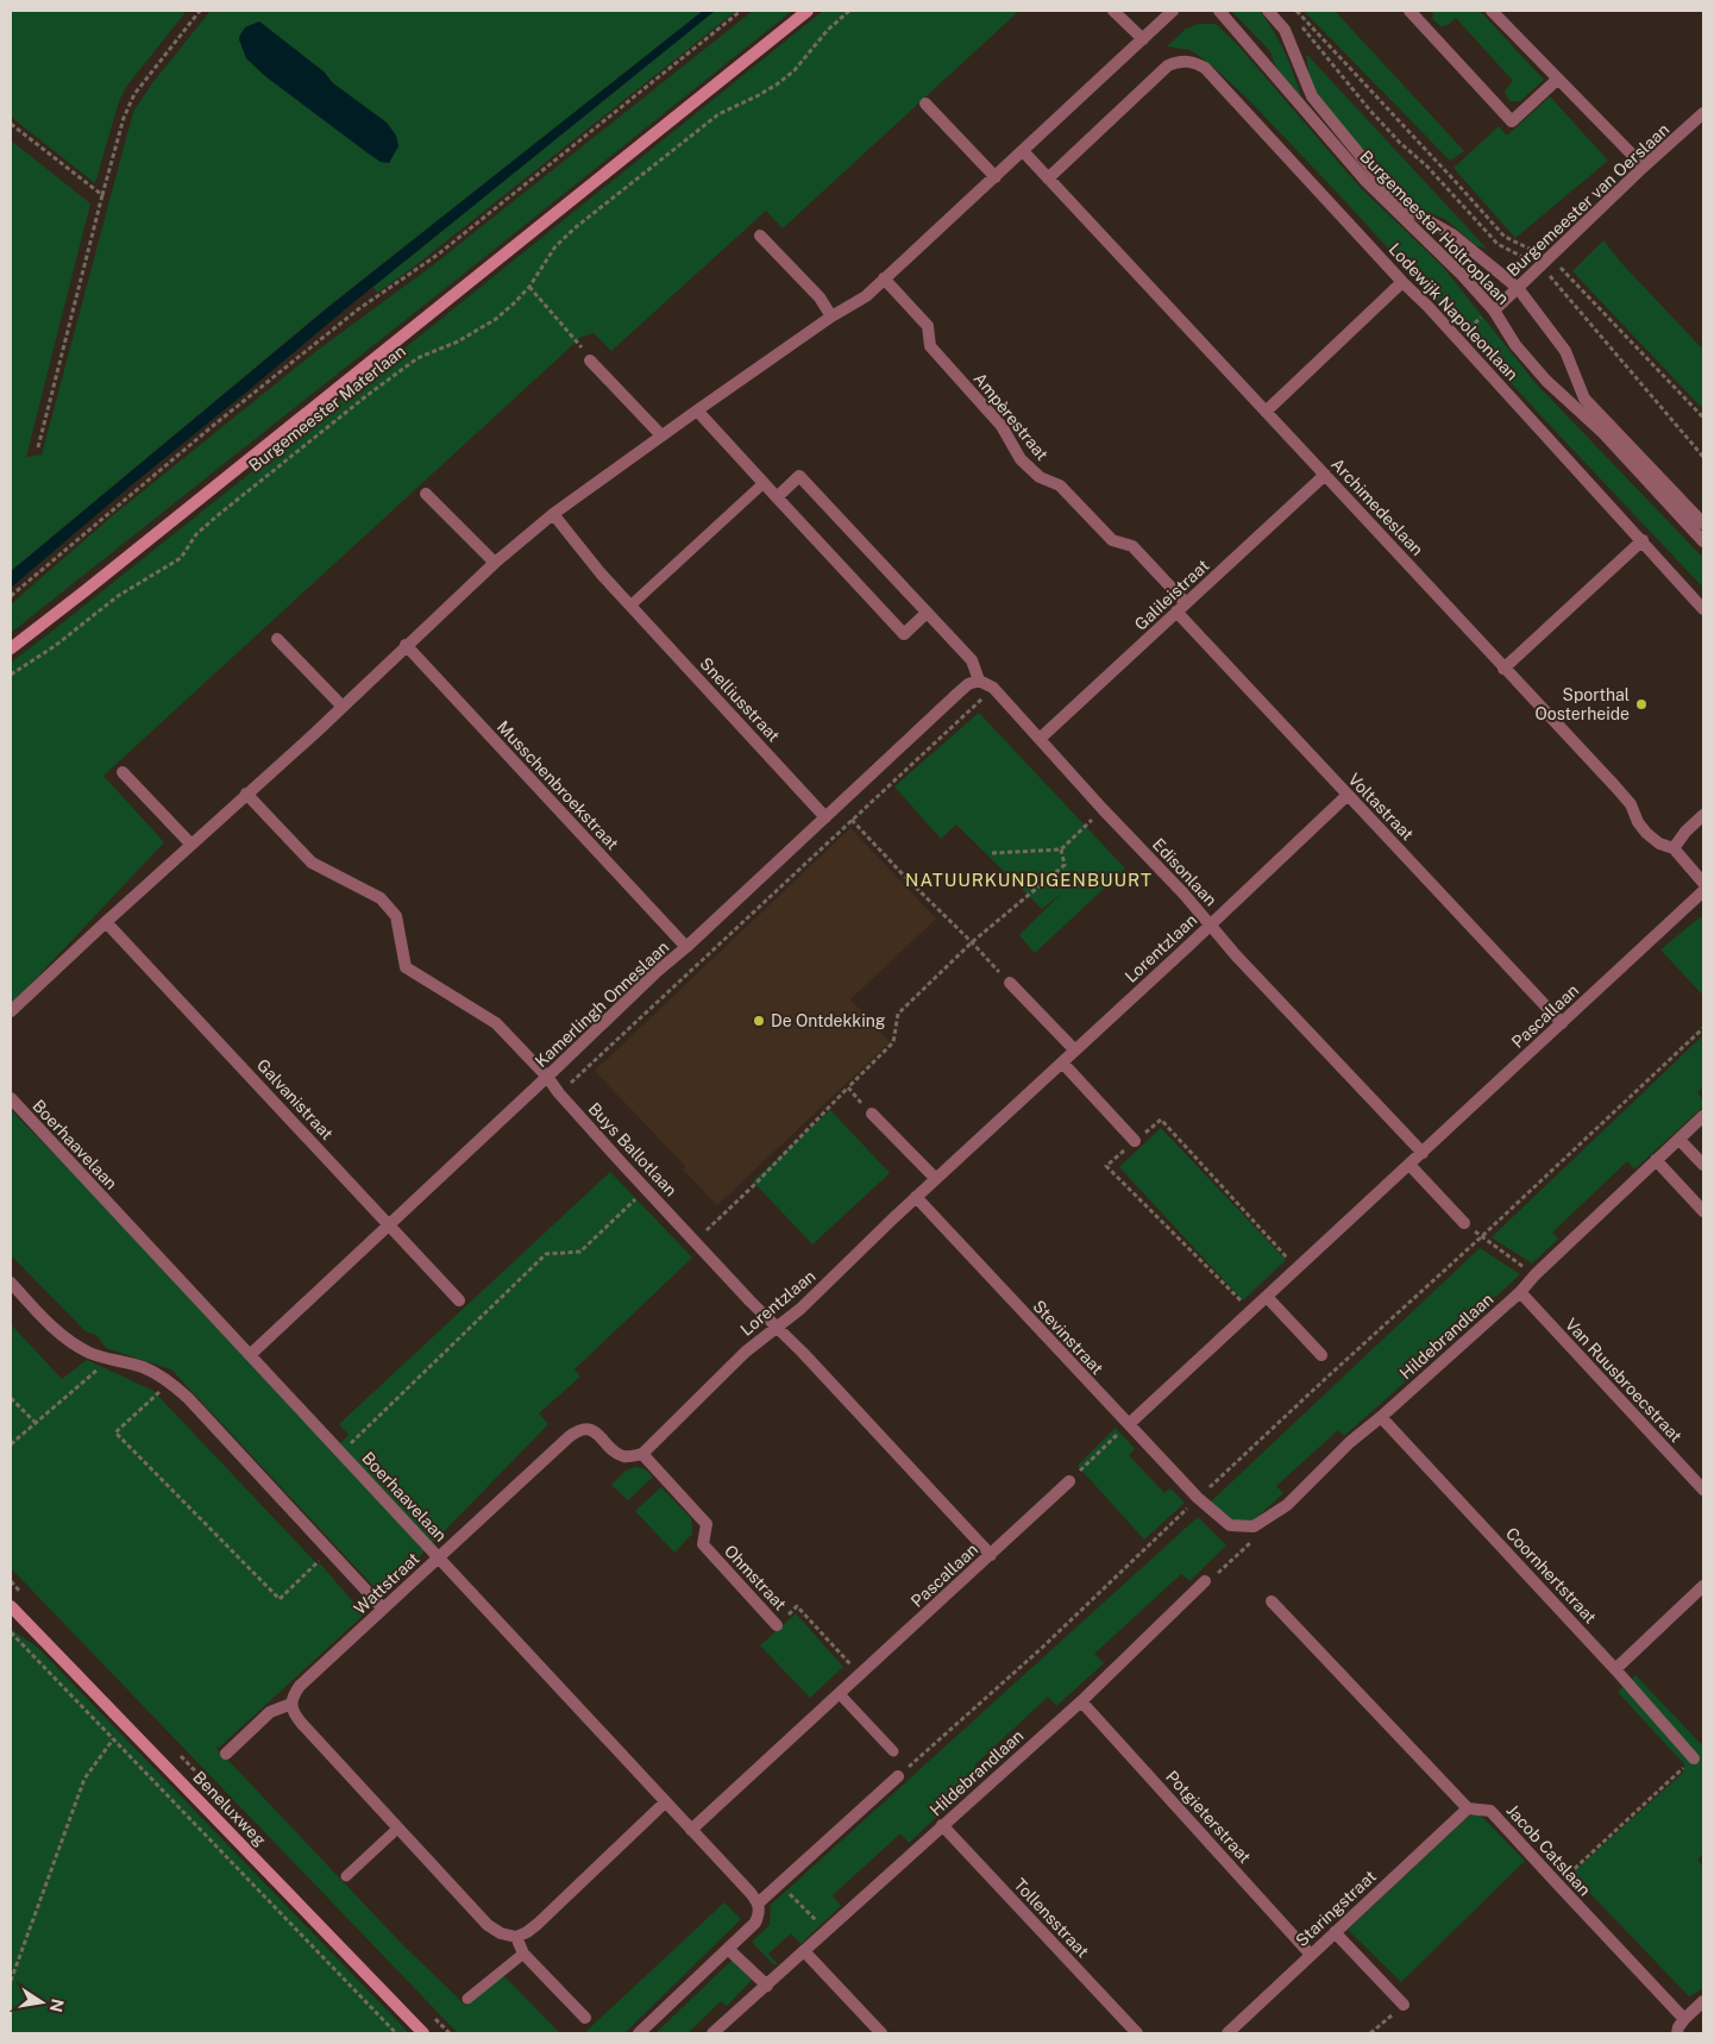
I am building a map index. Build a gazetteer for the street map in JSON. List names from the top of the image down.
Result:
{
  "streets": {
    "main road": ["Burgemeester Materlaan", "Beneluxweg"],
    "street": [
      "Burgemeester van Oerslaan",
      "Burgemeester Holtroplaan",
      "Lodewijk Napoleonlaan",
      "Ampèrestraat",
      "Archimedeslaan",
      "Galileistraat",
      "Snelliusstraat",
      "Musschenbroekstraat",
      "Voltastraat",
      "Edisonlaan",
      "Lorentzlaan",
      "Kamerlingh Onneslaan",
      "Pascallaan",
      "Galvanistraat",
      "Boerhaavelaan",
      "Buys Ballotlaan",
      "Hildebrandlaan",
      "Stevinstraat",
      "Van Ruusbroecstraat",
      "Coornhertstraat",
      "Ohmstraat",
      "Wattstraat",
      "Potgieterstraat",
      "Jacob Catslaan",
      "Staringstraat",
      "Tollensstraat"
    ]
  },
  "crossings": [
    ["Burgemeester van Oerslaan", "Burgemeester Holtroplaan"],
    ["Lodewijk Napoleonlaan", "Archimedeslaan"],
    ["Ampèrestraat", "Galileistraat"],
    ["Archimedeslaan", "Galileistraat"],
    ["Galileistraat", "Voltastraat"],
    ["Galileistraat", "Edisonlaan"],
    ["Snelliusstraat", "Kamerlingh Onneslaan"],
    ["Musschenbroekstraat", "Kamerlingh Onneslaan"],
    ["Voltastraat", "Lorentzlaan"],
    ["Voltastraat", "Pascallaan"],
    ["Edisonlaan", "Lorentzlaan"],
    ["Edisonlaan", "Kamerlingh Onneslaan"],
    ["Edisonlaan", "Pascallaan"],
    ["Lorentzlaan", "Buys Ballotlaan"],
    ["Lorentzlaan", "Stevinstraat"],
    ["Lorentzlaan", "Ohmstraat"],
    ["Lorentzlaan", "Wattstraat"],
    ["Kamerlingh Onneslaan", "Galvanistraat"],
    ["Kamerlingh Onneslaan", "Boerhaavelaan"],
    ["Kamerlingh Onneslaan", "Buys Ballotlaan"],
    ["Pascallaan", "Boerhaavelaan"],
    ["Pascallaan", "Buys Ballotlaan"],
    ["Pascallaan", "Stevinstraat"],
    ["Pascallaan", "Ohmstraat"],
    ["Boerhaavelaan", "Wattstraat"],
    ["Hildebrandlaan", "Van Ruusbroecstraat"],
    ["Hildebrandlaan", "Coornhertstraat"],
    ["Hildebrandlaan", "Potgieterstraat"],
    ["Hildebrandlaan", "Tollensstraat"],
    ["Ohmstraat", "Wattstraat"],
    ["Potgieterstraat", "Staringstraat"],
    ["Jacob Catslaan", "Staringstraat"]
  ],
  "districts": ["NATUURKUNDIGENBUURT"],
  "places": ["Sporthal Oosterheide", "De Ontdekking"],
  "north": "right"
}
